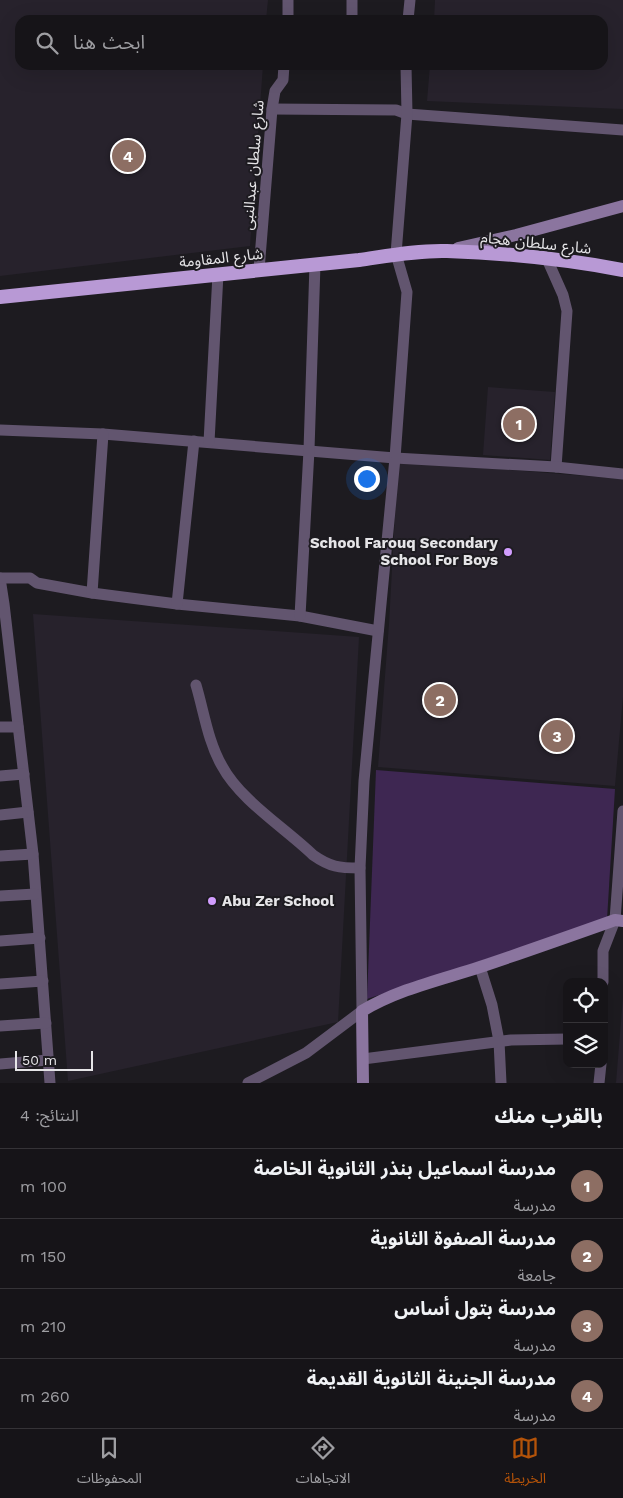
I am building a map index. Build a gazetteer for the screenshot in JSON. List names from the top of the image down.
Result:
{
  "streets": {
    "highway": ["شارع سلطان هجام", "شارع المقاومة"],
    "street": ["شارع سلطان عبدالنبى"]
  },
  "crossings": [
    ["شارع سلطان عبدالنبى", "شارع المقاومة"],
    ["شارع سلطان هجام", "شارع المقاومة"]
  ],
  "places": ["School Farouq Secondary School For Boys", "Abu Zer School"],
  "scale_bar": "50 m",
  "page": {
    "search": "ابحث هنا",
    "pins": [
      "4",
      "1",
      "2",
      "3"
    ],
    "scale": "50 m",
    "heading": ["بالقرب منك", "النتائج: 4"],
    "list": [
      {
        "mark": "1",
        "name": "مدرسة اسماعيل بنذر الثانوية الخاصة",
        "note": "مدرسة",
        "value": "100 m"
      },
      {
        "mark": "2",
        "name": "مدرسة الصفوة الثانوية",
        "note": "جامعة",
        "value": "150 m"
      },
      {
        "mark": "3",
        "name": "مدرسة بتول أساس",
        "note": "مدرسة",
        "value": "210 m"
      },
      {
        "mark": "4",
        "name": "مدرسة الجنينة الثانوية القديمة",
        "note": "مدرسة",
        "value": "260 m"
      }
    ],
    "nav": ["الخريطة", "الاتجاهات", "المحفوظات"]
  }
}
